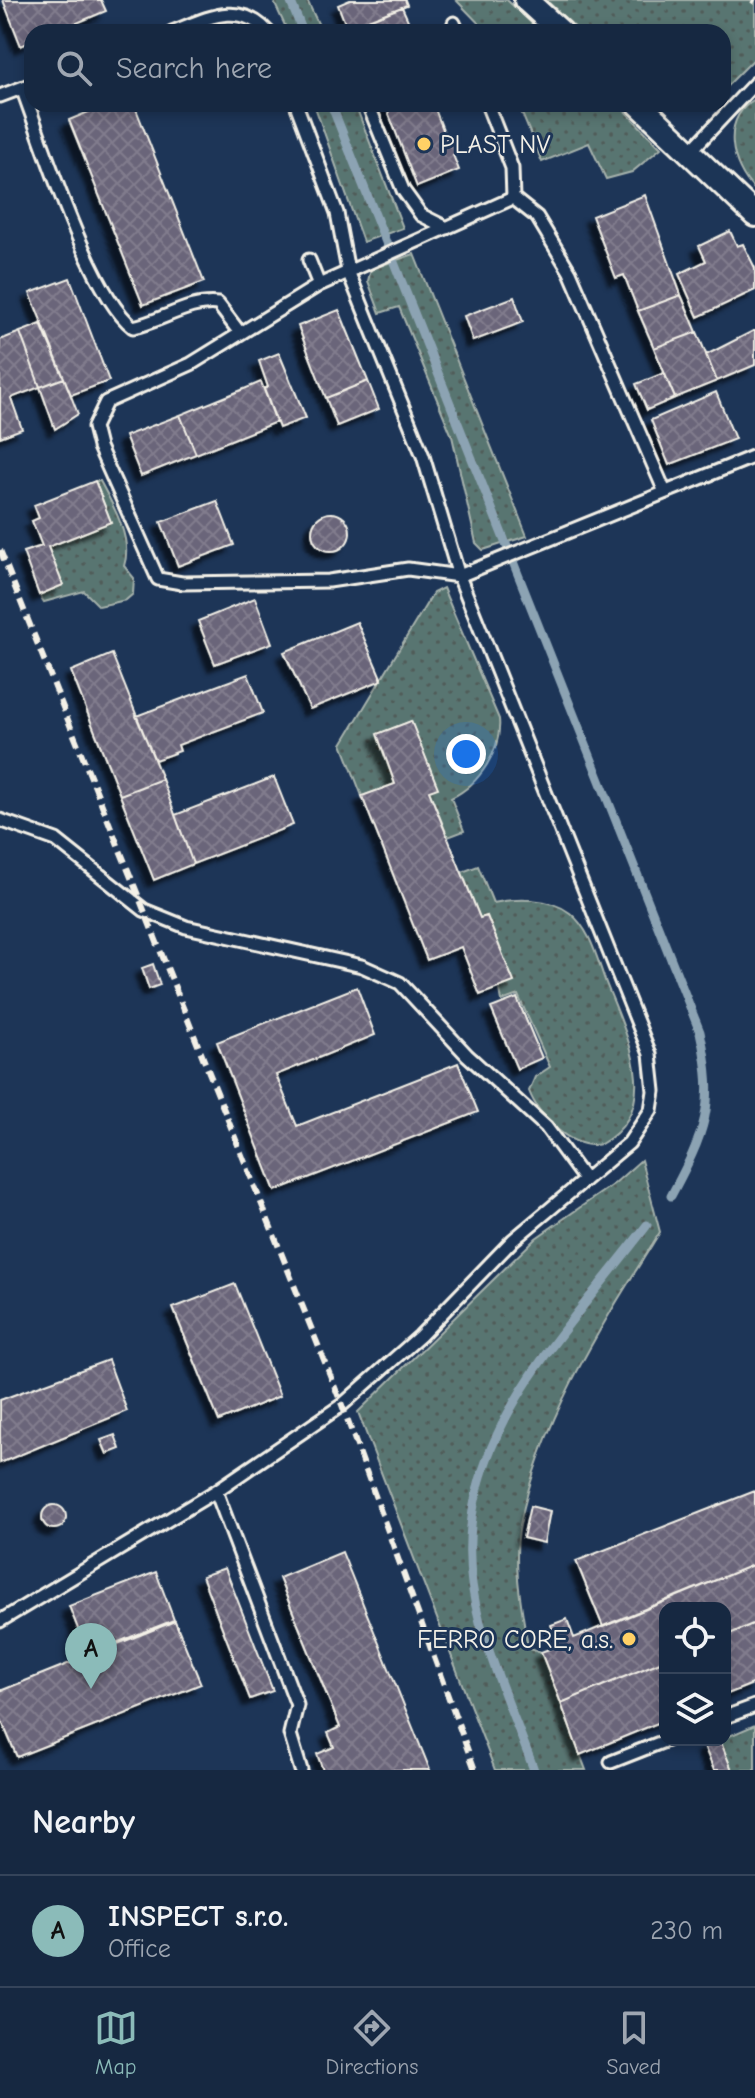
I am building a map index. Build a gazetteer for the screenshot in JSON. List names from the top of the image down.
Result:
{
  "places": ["PLAST NV", "FERRO CORE, a.s."],
  "page": {
    "search": "Search here",
    "pins": "A",
    "heading": "Nearby",
    "list": [
      {
        "mark": "A",
        "name": "INSPECT s.r.o.",
        "note": "Office",
        "value": "230 m"
      }
    ],
    "nav": ["Map", "Directions", "Saved"]
  }
}
